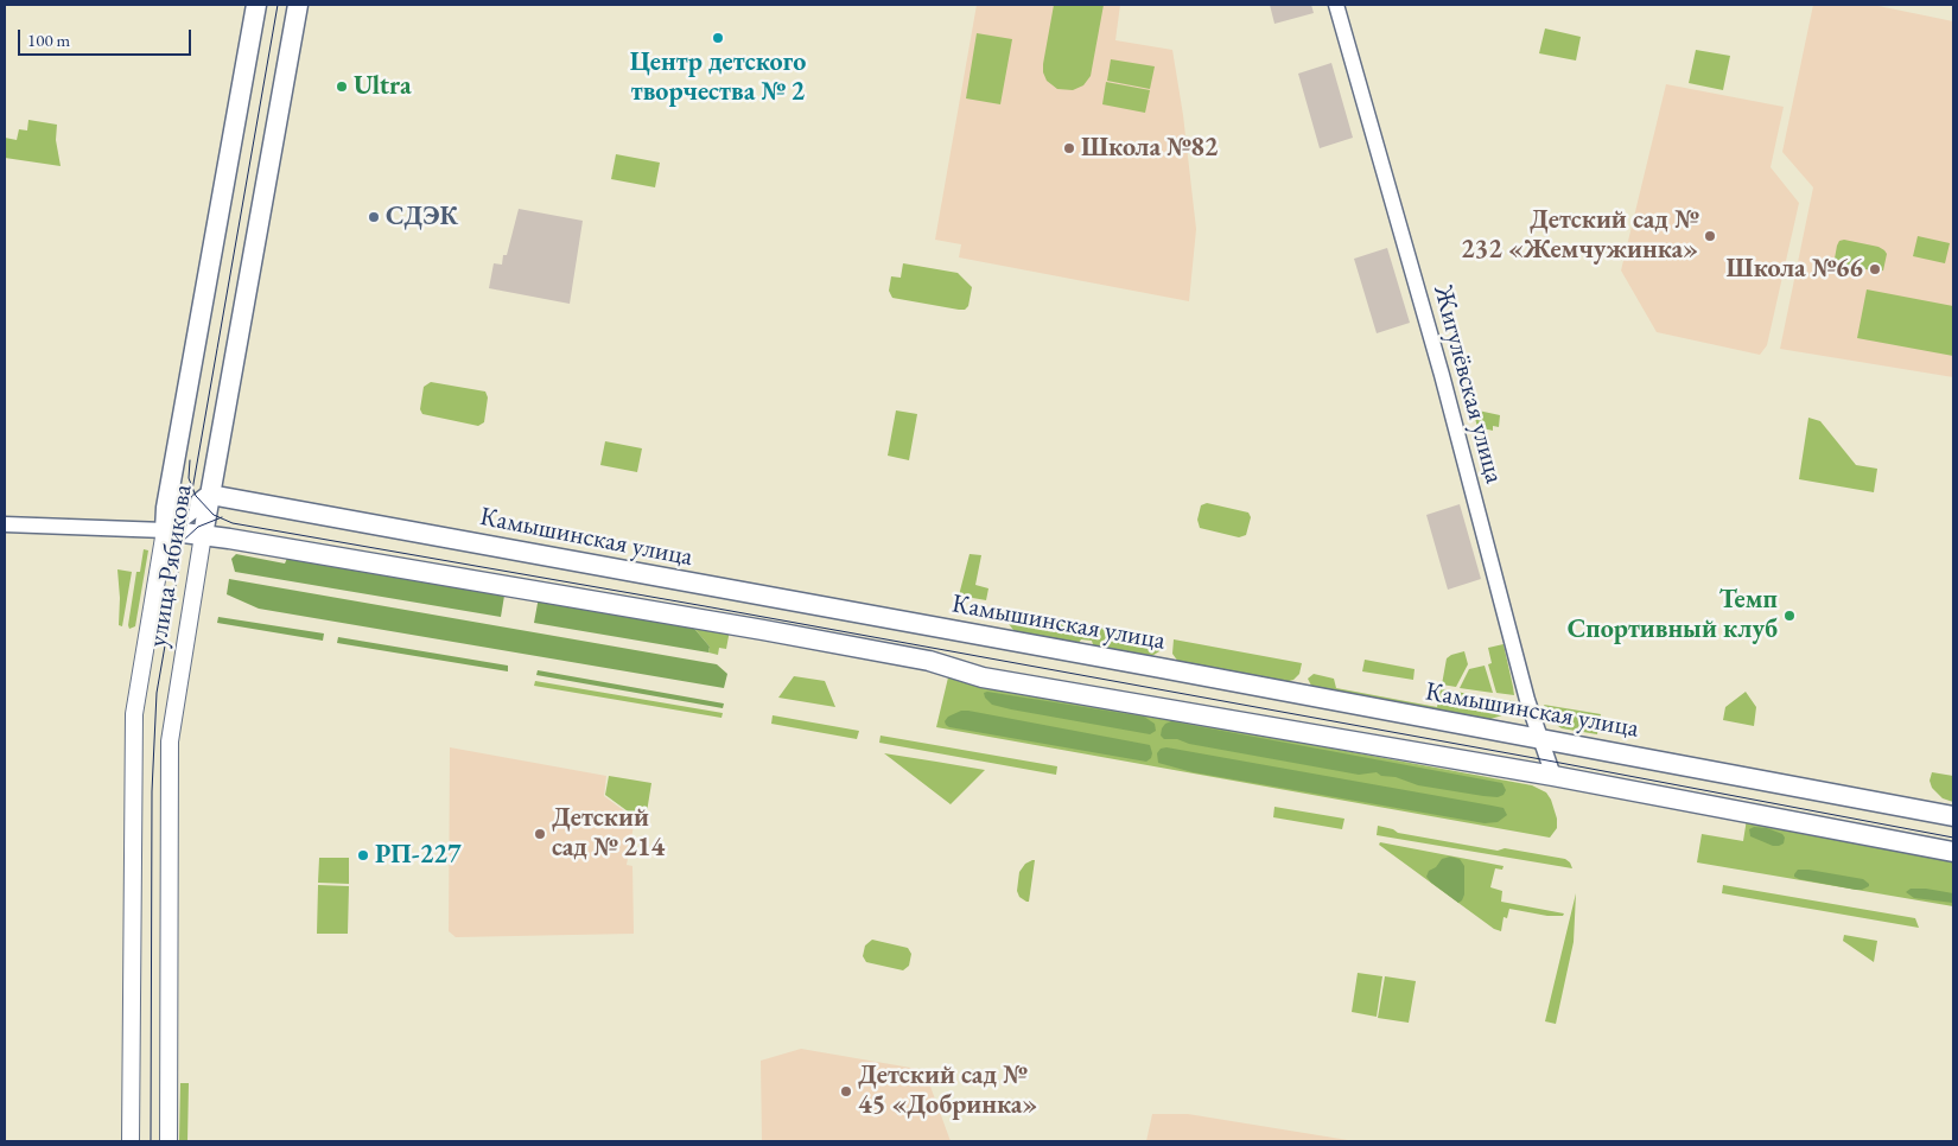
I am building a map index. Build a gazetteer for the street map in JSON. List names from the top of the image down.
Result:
{
  "streets": {
    "main road": ["Камышинская улица", "улица Рябикова"],
    "street": ["Жигулёвская улица"]
  },
  "crossings": [
    ["Жигулёвская улица", "Камышинская улица"],
    ["Камышинская улица", "улица Рябикова"]
  ],
  "places": [
    "Центр детского творчества № 2",
    "Ultra",
    "Школа №82",
    "СДЭК",
    "Детский сад № 232 «Жемчужинка»",
    "Школа №66",
    "Темп Спортивный клуб",
    "Детский сад № 214",
    "РП-227",
    "Детский сад № 45 «Добринка»"
  ],
  "scale_bar": "100 m"
}
